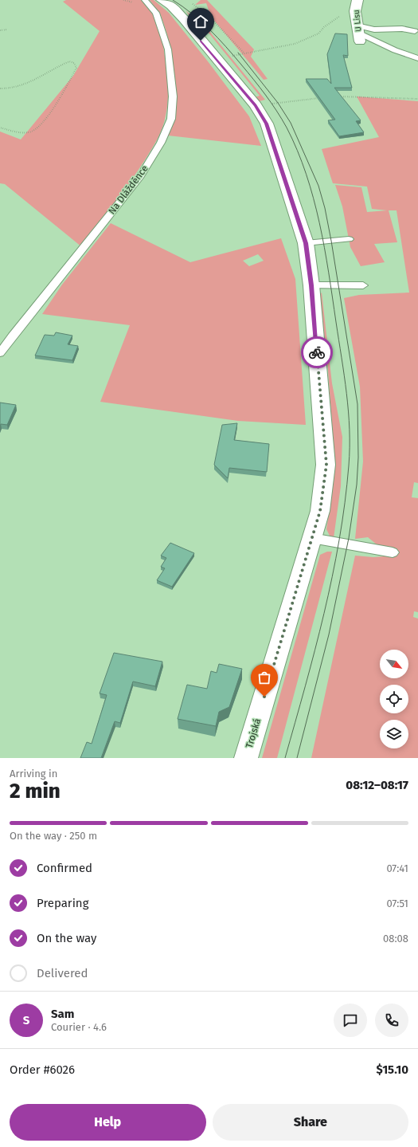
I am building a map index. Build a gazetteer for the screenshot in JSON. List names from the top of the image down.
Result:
{
  "streets": {
    "street": ["U Lisu", "Trojská"],
    "lane": ["Na Dlážděnce"]
  },
  "north": "bottom right",
  "page": {
    "heading": ["2 min", "Arriving in", "08:12–08:17"],
    "panel": [
      "Sam",
      "Courier · 4.6",
      "Order #6026",
      "$15.10"
    ],
    "bar": "On the way · 250 m",
    "list": [
      ["Confirmed", "07:41"],
      ["Preparing", "07:51"],
      ["On the way", "08:08"],
      "Delivered"
    ],
    "round": "S",
    "buttons": ["Help", "Share"]
  }
}
